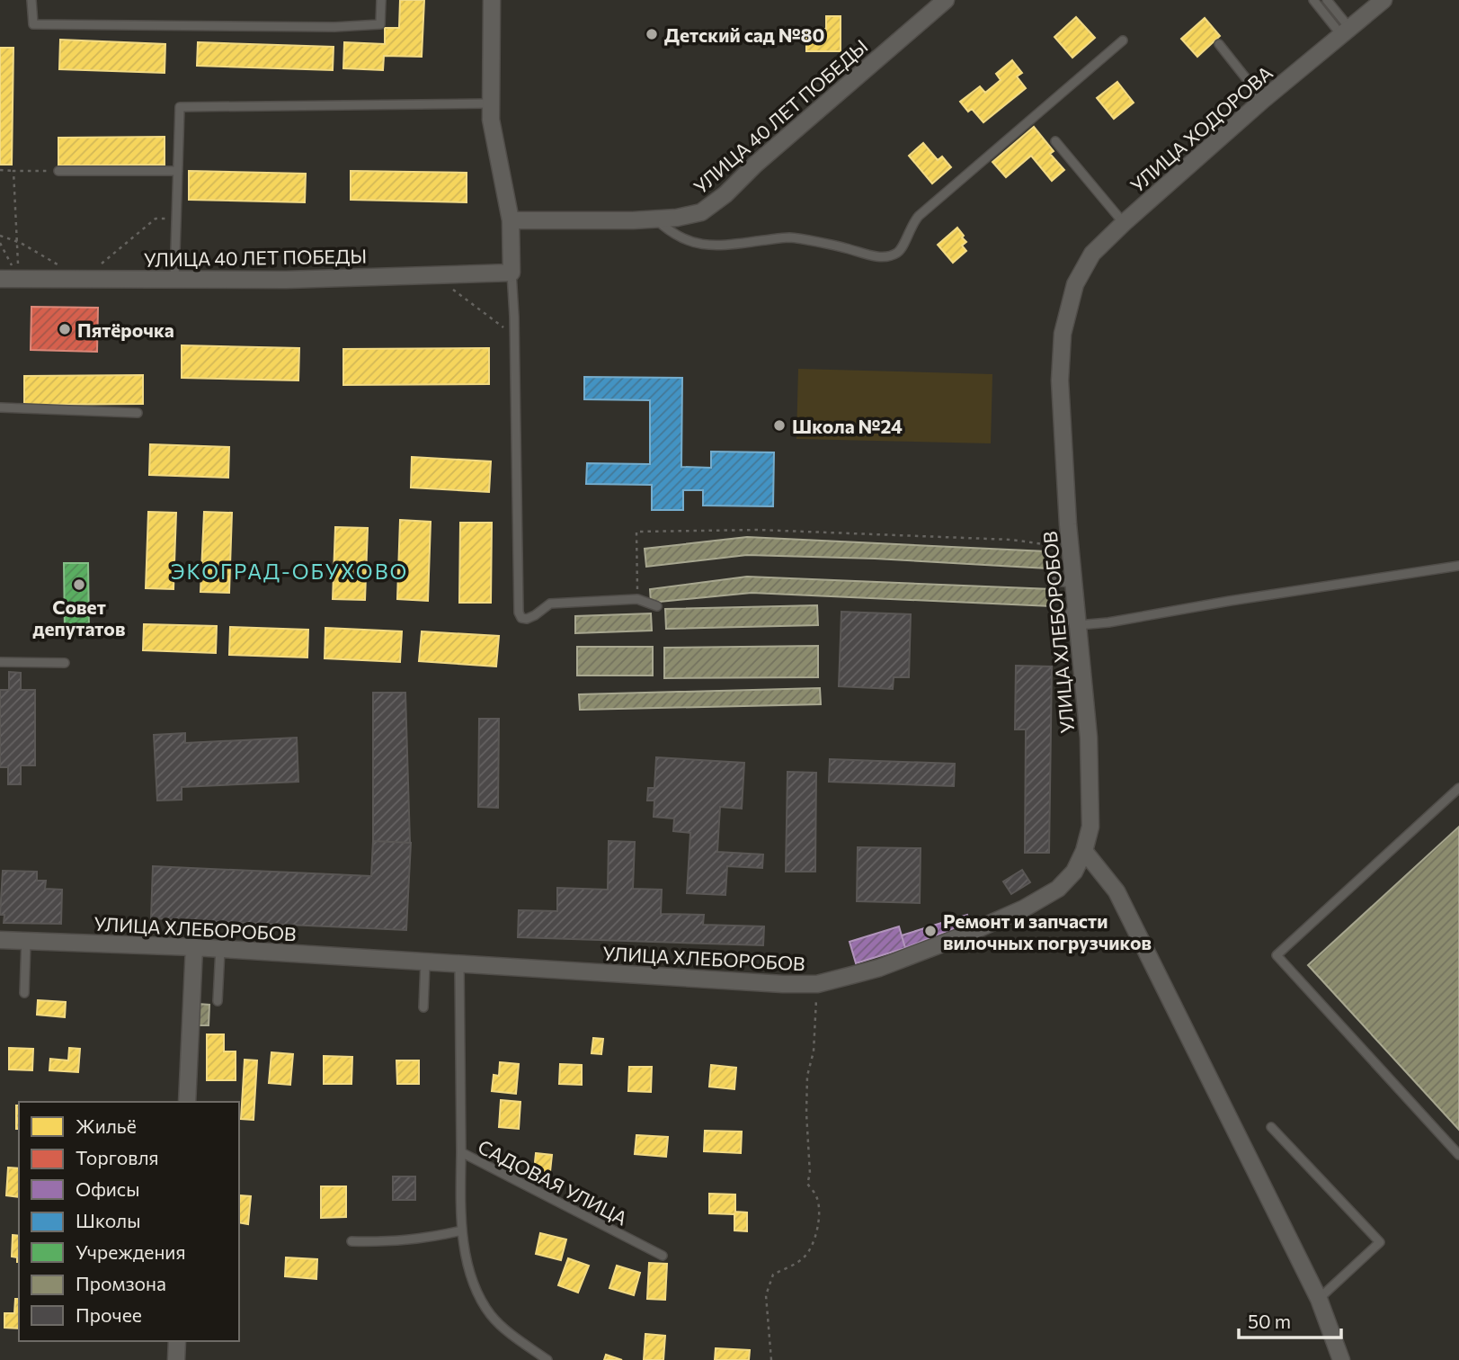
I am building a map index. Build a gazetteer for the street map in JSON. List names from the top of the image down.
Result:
{
  "streets": {
    "street": ["УЛИЦА 40 ЛЕТ ПОБЕДЫ", "УЛИЦА ХОДОРОВА", "УЛИЦА ХЛЕБОРОБОВ"],
    "lane": ["САДОВАЯ УЛИЦА"]
  },
  "crossings": [
    ["УЛИЦА ХОДОРОВА", "УЛИЦА ХЛЕБОРОБОВ"],
    ["УЛИЦА ХЛЕБОРОБОВ", "САДОВАЯ УЛИЦА"]
  ],
  "districts": ["ЭКОГРАД-ОБУХОВО"],
  "places": [
    "Детский сад №80",
    "Пятёрочка",
    "Школа №24",
    "Совет депутатов",
    "Ремонт и запчасти вилочных погрузчиков"
  ],
  "legend": [
    "Жильё",
    "Торговля",
    "Офисы",
    "Школы",
    "Учреждения",
    "Промзона",
    "Прочее"
  ],
  "scale_bar": "50 m"
}
